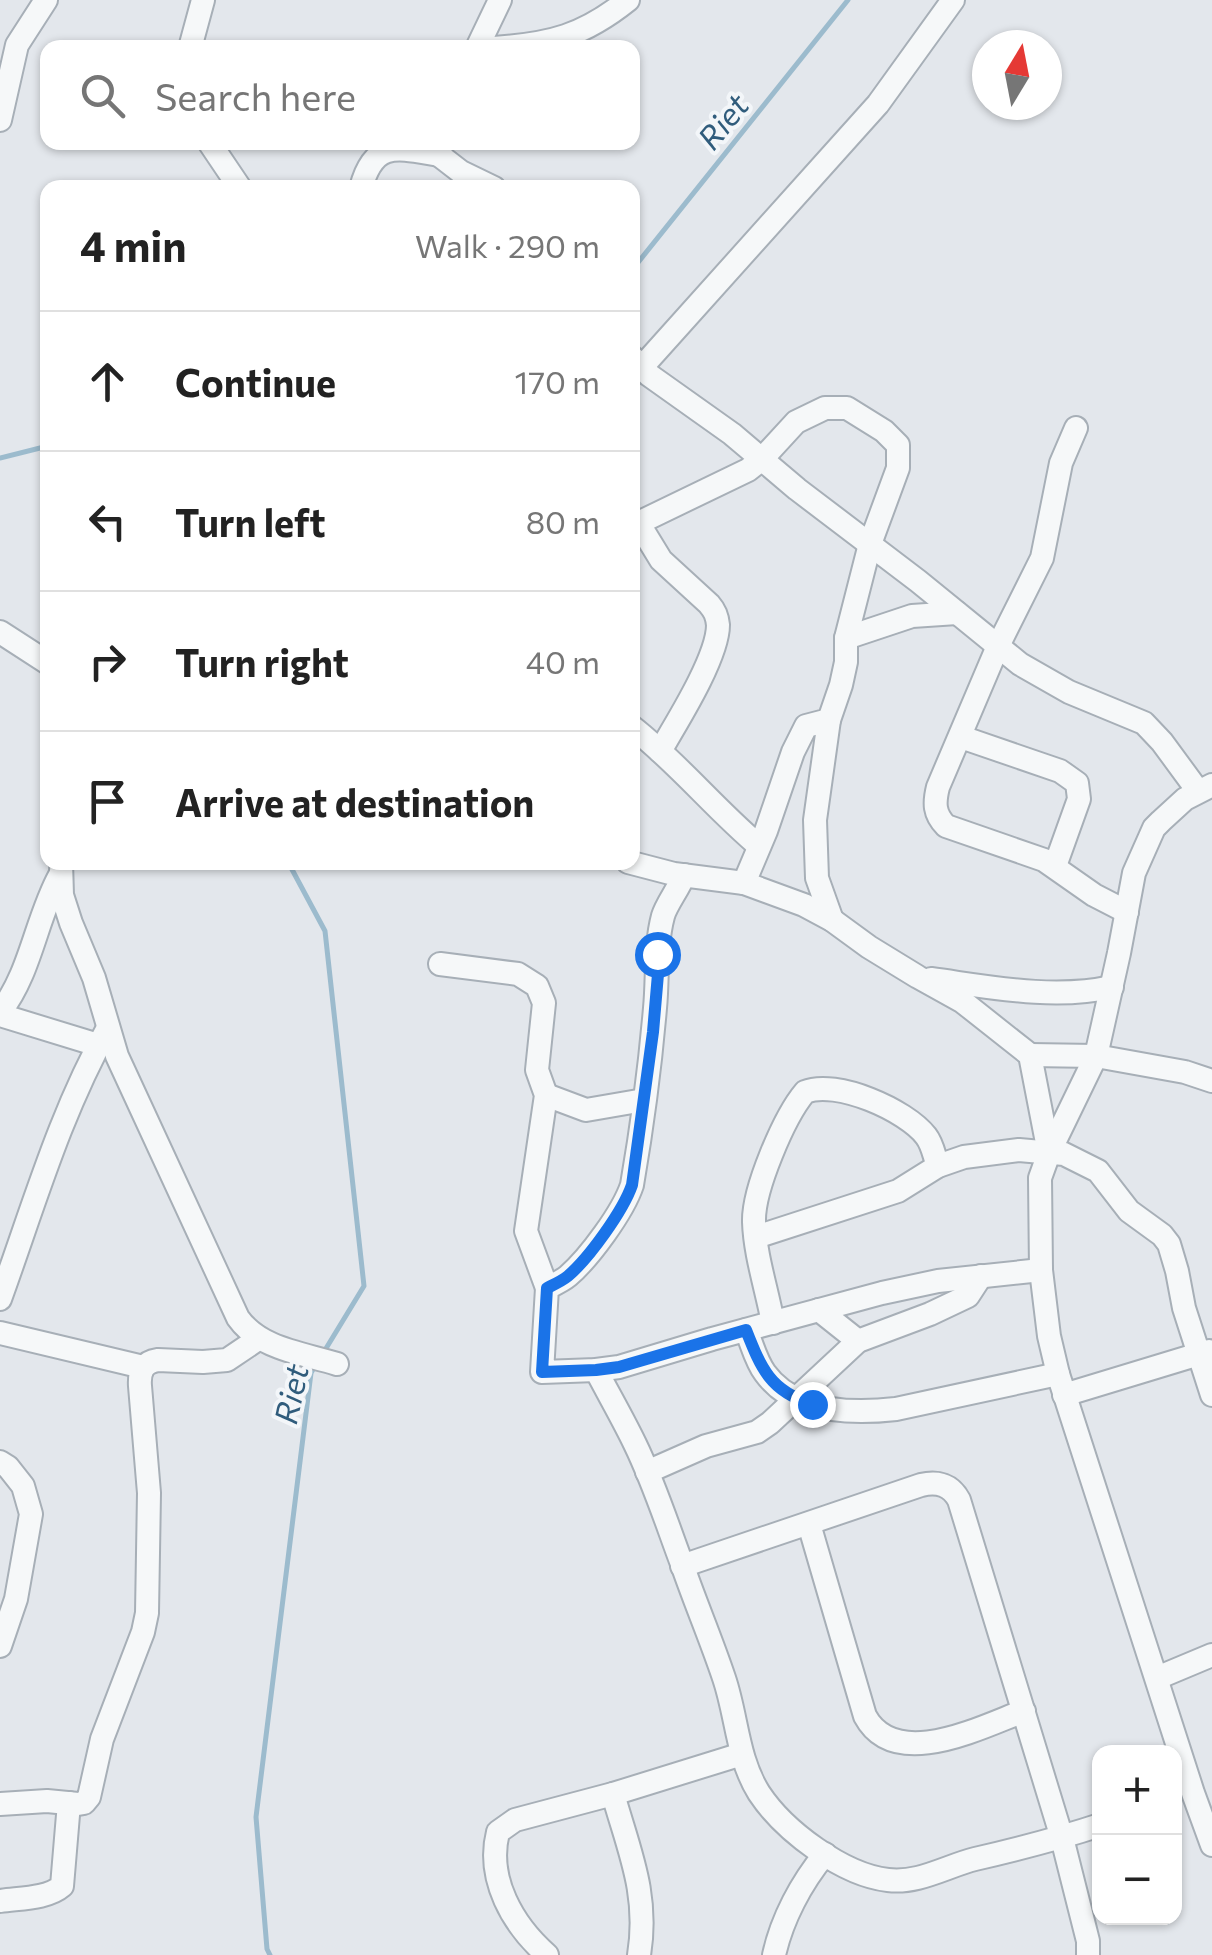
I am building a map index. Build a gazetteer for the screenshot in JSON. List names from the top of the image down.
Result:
{
  "water": ["Riet"],
  "north": "top",
  "page": {
    "search": "Search here",
    "heading": ["4 min", "Walk · 290 m"],
    "list": [
      ["Continue", "170 m"],
      ["Turn left", "80 m"],
      ["Turn right", "40 m"],
      "Arrive at destination"
    ],
    "map_buttons": ["+", "−"]
  }
}
